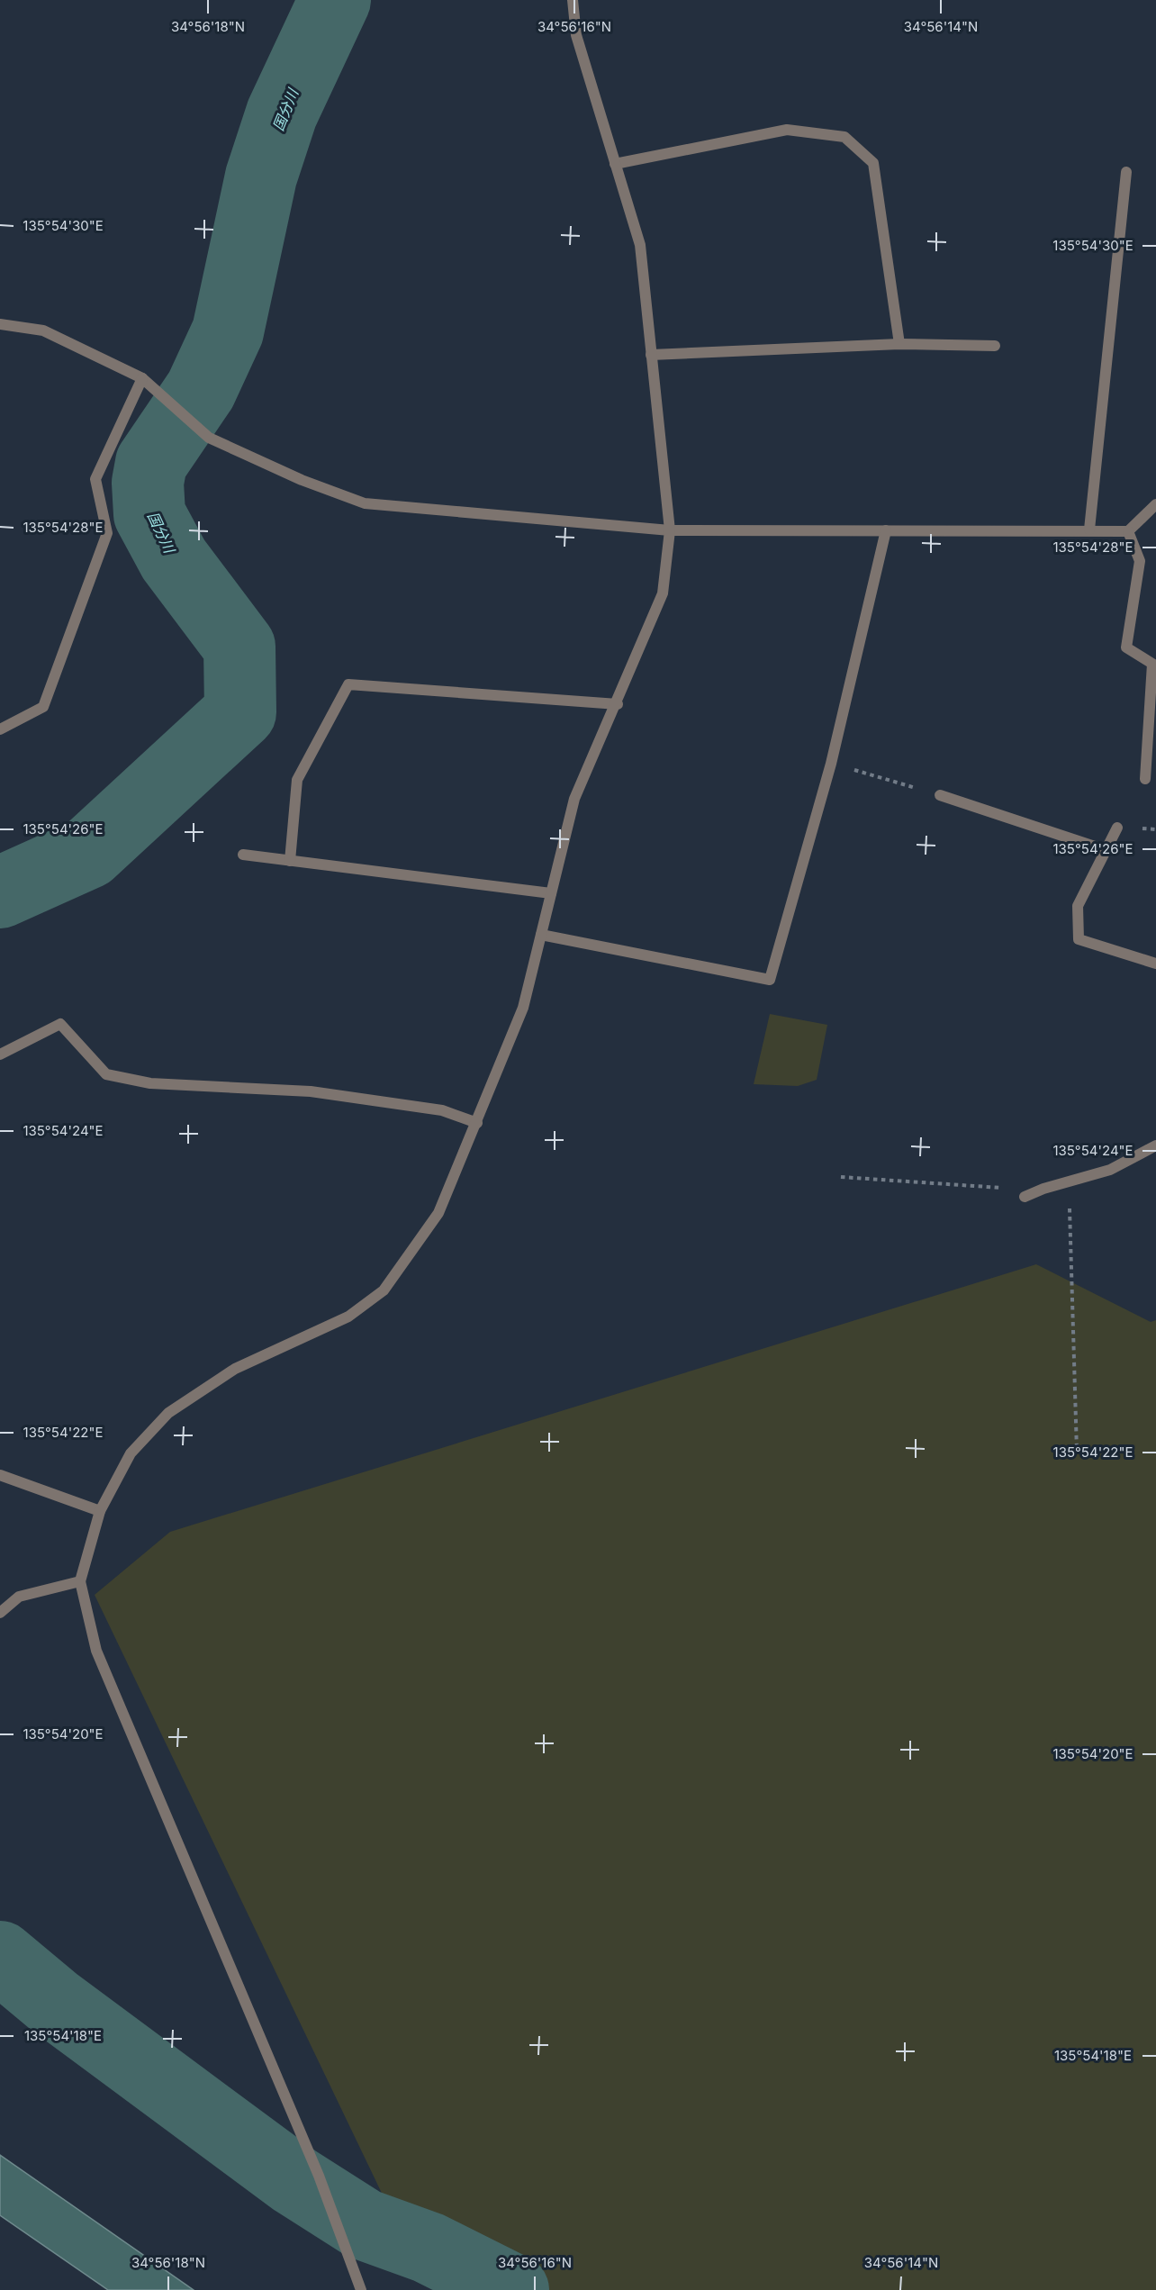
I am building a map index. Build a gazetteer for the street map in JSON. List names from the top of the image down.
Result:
{
  "water": ["国分川"],
  "coordinates": [
    "34°56'18\"N",
    "34°56'16\"N",
    "34°56'14\"N",
    "135°54'30\"E",
    "135°54'28\"E",
    "135°54'26\"E",
    "135°54'24\"E",
    "135°54'22\"E",
    "135°54'20\"E",
    "135°54'18\"E"
  ]
}
